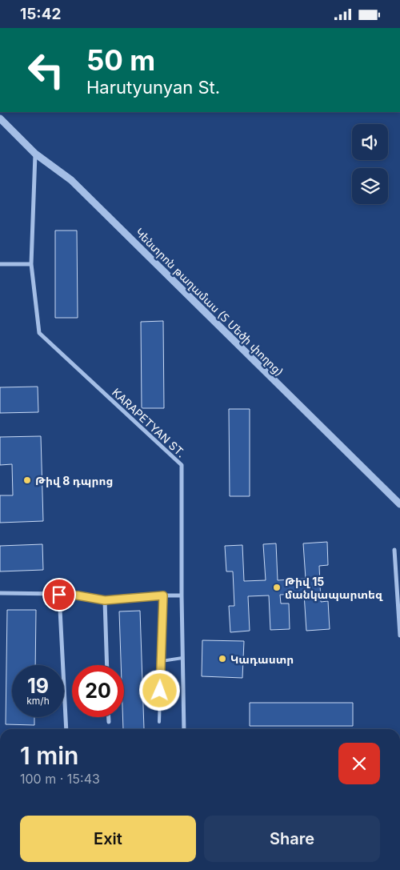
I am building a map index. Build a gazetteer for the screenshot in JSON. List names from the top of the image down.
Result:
{
  "streets": {
    "street": ["Կենտրոն թաղամաս (Տ Մեծի փողոց)", "KARAPETYAN ST."]
  },
  "crossings": [
    ["Կենտրոն թաղամաս (Տ Մեծի փողոց)", "KARAPETYAN ST."]
  ],
  "places": ["Թիվ 8 դպրոց", "Թիվ 15 մանկապարտեզ", "Կադաստր"],
  "page": {
    "status": "15:42",
    "turn": ["50 m", "Harutyunyan St."],
    "speed": "19 km/h",
    "limit": "20",
    "heading": ["1 min", "100 m · 15:43"],
    "buttons": ["Exit", "Share"]
  }
}
